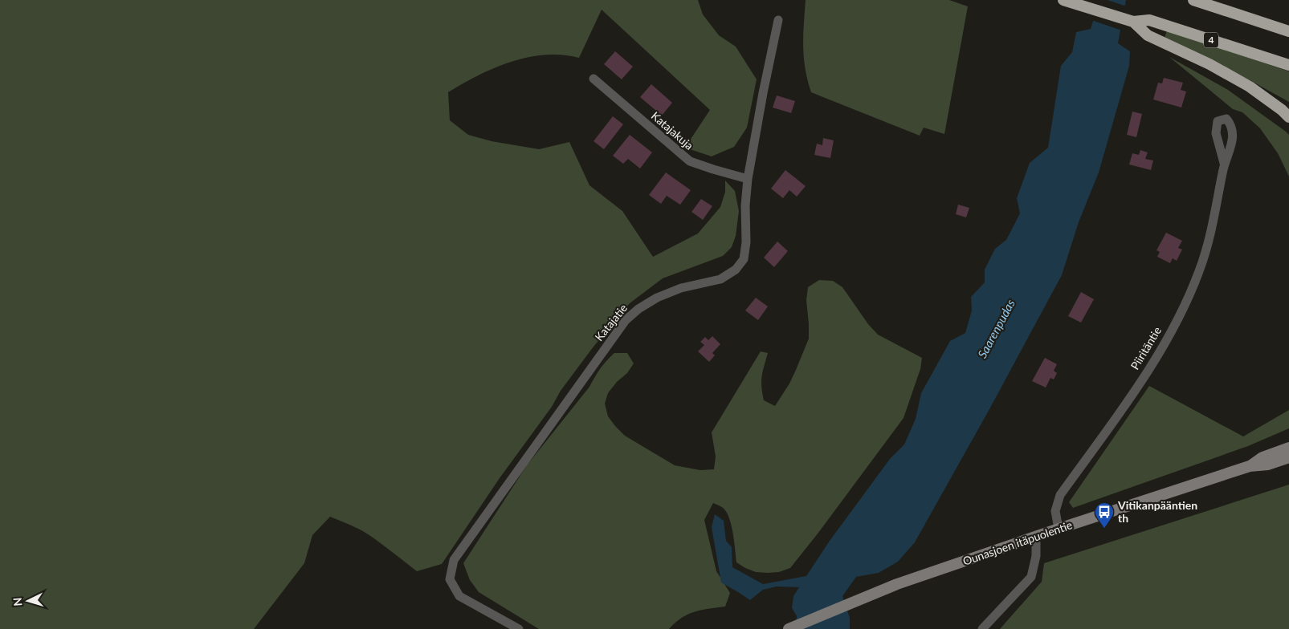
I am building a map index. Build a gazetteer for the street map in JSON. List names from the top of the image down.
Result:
{
  "streets": {
    "highway": ["4"],
    "main road": ["Ounasjoen itäpuolentie"],
    "street": ["Katajakuja", "Katajatie", "Piiritäntie"]
  },
  "crossings": [
    ["Katajakuja", "Katajatie"],
    ["Piiritäntie", "Ounasjoen itäpuolentie"]
  ],
  "water": ["Saarenpudas"],
  "places": {
    "bus stop": ["Vitikanpääntien th"]
  },
  "north": "left"
}
